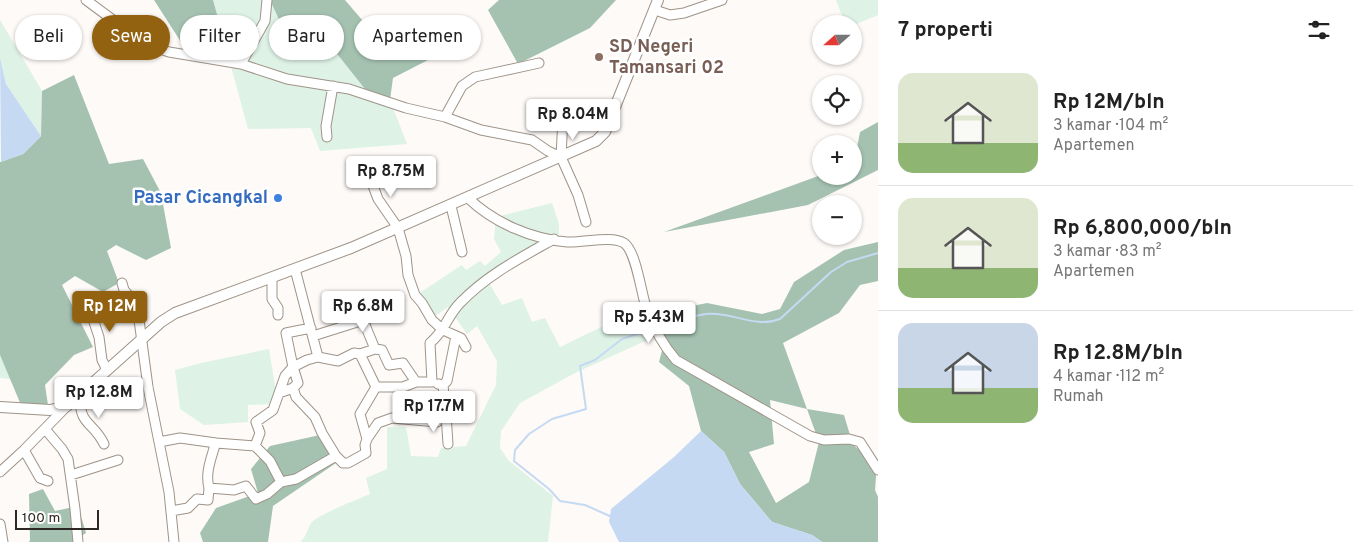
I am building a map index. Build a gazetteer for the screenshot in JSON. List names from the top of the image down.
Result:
{
  "places": ["SD Negeri Tamansari 02", "Pasar Cicangkal"],
  "scale_bar": "100 m",
  "north": "left",
  "page": {
    "heading": "7 properti",
    "map_buttons": ["+", "−"],
    "chip": [
      "Beli",
      "Sewa",
      "Filter",
      "Baru",
      "Apartemen"
    ],
    "list": [
      {
        "name": "Rp 12M/bln",
        "note": "3 kamar · 104 m² · Apartemen"
      },
      {
        "name": "Rp 6,800,000/bln",
        "note": "3 kamar · 83 m² · Apartemen"
      },
      {
        "name": "Rp 12.8M/bln",
        "note": "4 kamar · 112 m² · Rumah"
      }
    ],
    "price": [
      "Rp 8.04M",
      "Rp 8.75M",
      "Rp 12M",
      "Rp 6.8M",
      "Rp 5.43M",
      "Rp 12.8M",
      "Rp 17.7M"
    ],
    "scale": "100 m"
  }
}
